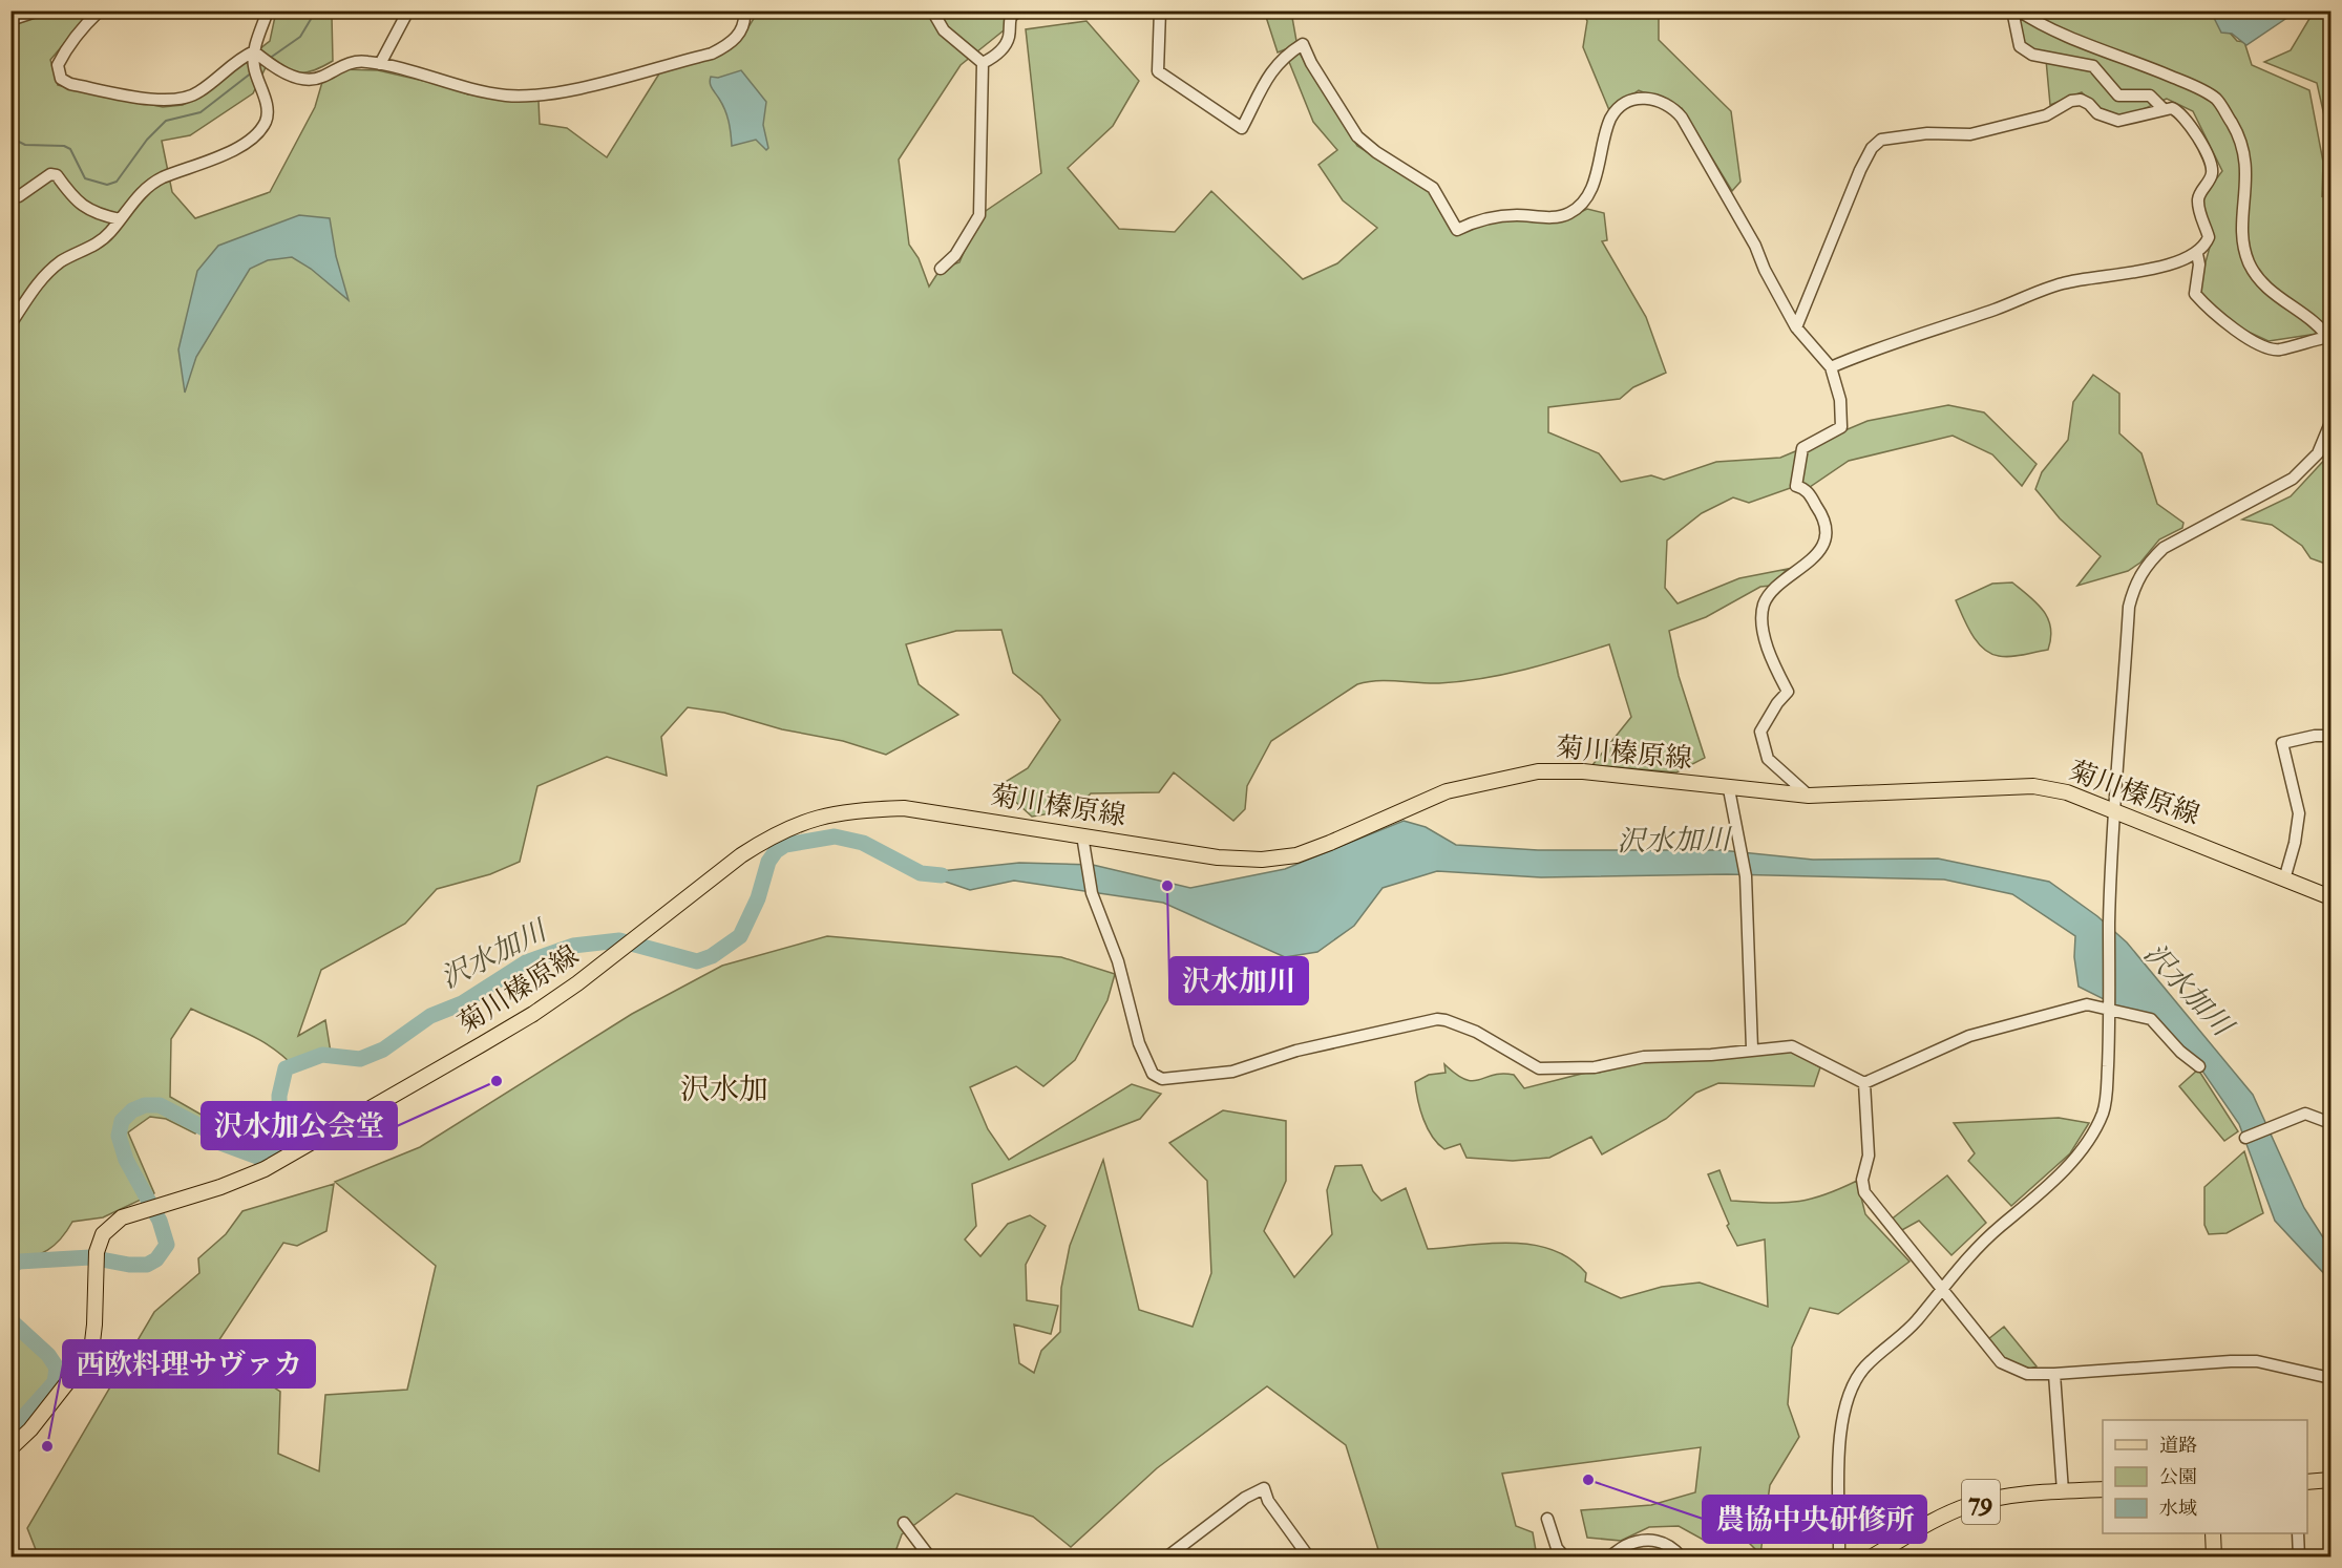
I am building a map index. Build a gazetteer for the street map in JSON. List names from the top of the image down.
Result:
{
  "streets": {
    "main road": ["菊川榛原線", "79"]
  },
  "districts": ["沢水加"],
  "water": ["沢水加川"],
  "places": [
    "沢水加川",
    "沢水加公会堂",
    "西欧料理サヴァカ",
    "農協中央研修所"
  ],
  "legend": ["道路", "公園", "水域"]
}
